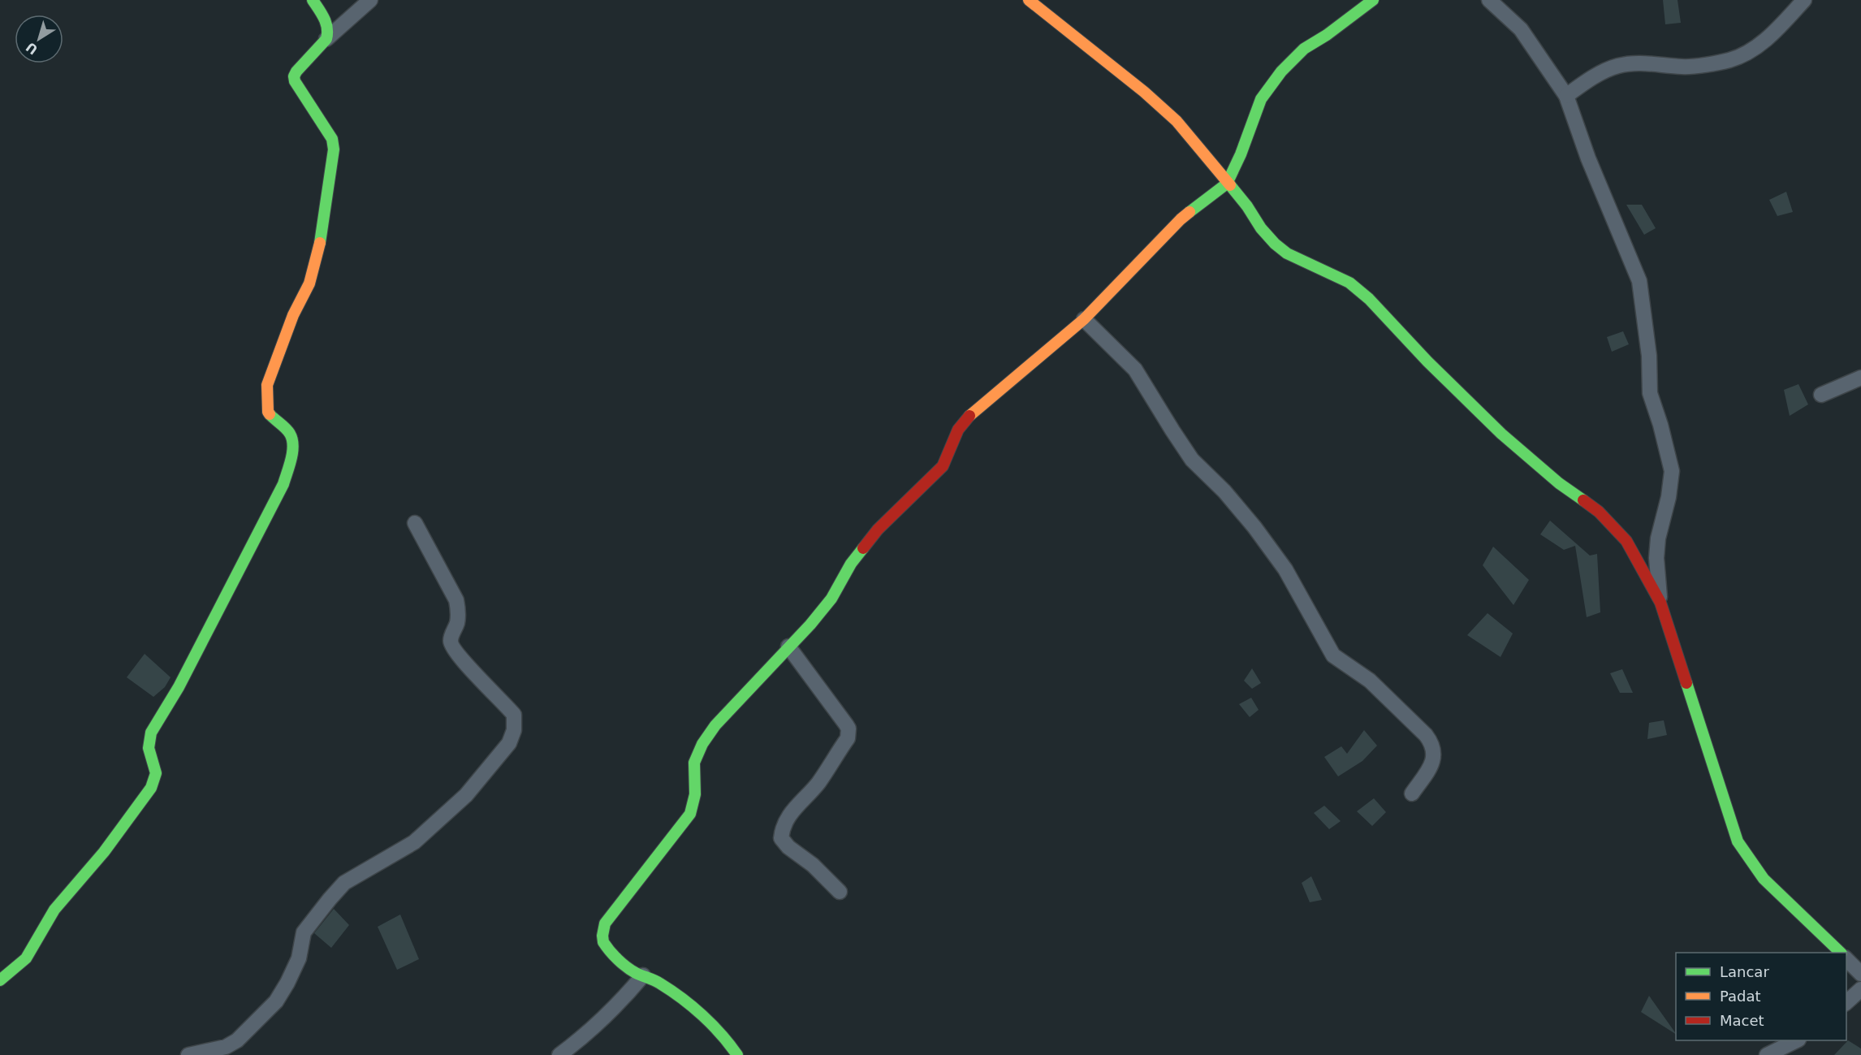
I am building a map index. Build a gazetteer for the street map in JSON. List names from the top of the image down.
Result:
{
  "legend": ["Lancar", "Padat", "Macet"],
  "north": "bottom left"
}
